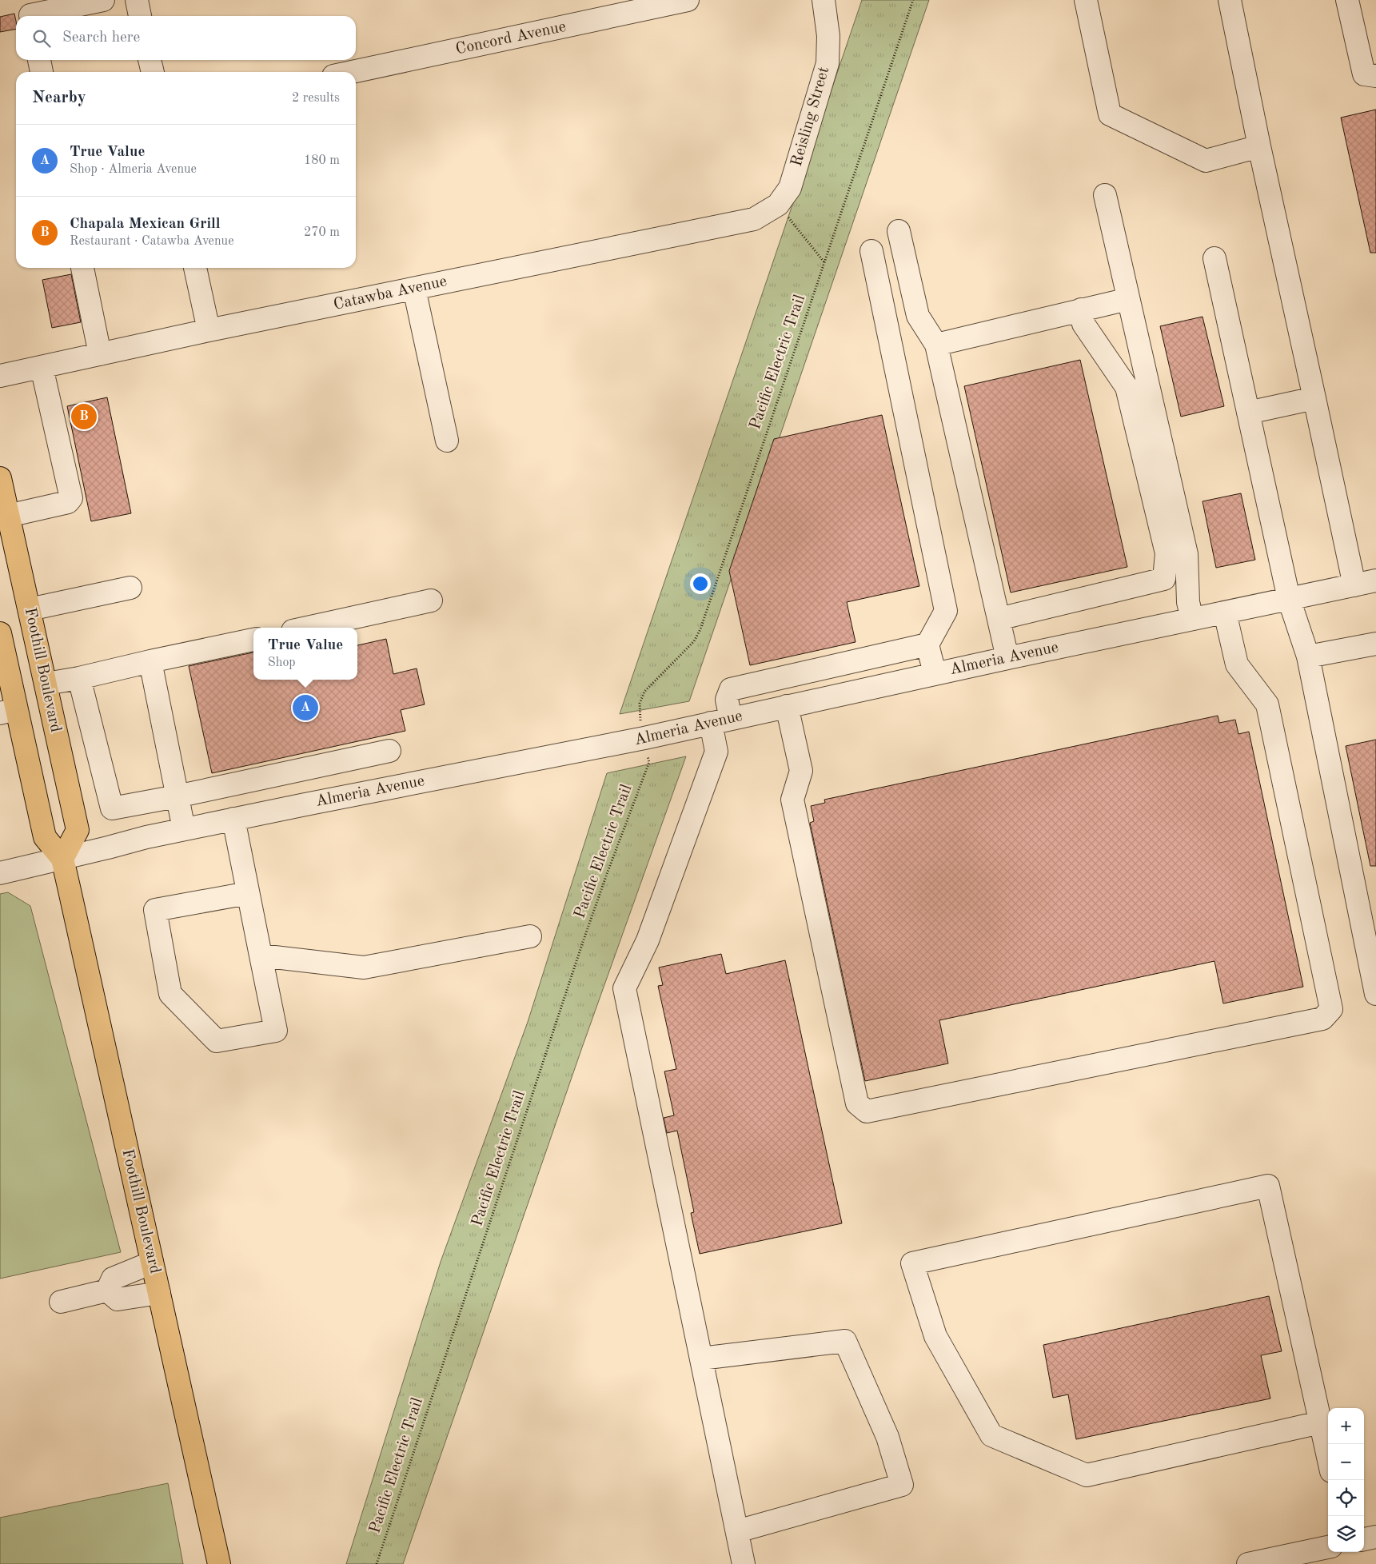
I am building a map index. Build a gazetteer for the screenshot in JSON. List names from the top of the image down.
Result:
{
  "streets": {
    "main road": ["Foothill Boulevard"],
    "street": [
      "Concord Avenue",
      "Reisling Street",
      "Catawba Avenue",
      "Almeria Avenue"
    ],
    "path": ["Pacific Electric Trail"]
  },
  "crossings": [
    ["Reisling Street", "Catawba Avenue"],
    ["Almeria Avenue", "Foothill Boulevard"]
  ],
  "page": {
    "search": "Search here",
    "heading": ["Nearby", "2 results"],
    "list": [
      {
        "mark": "A",
        "name": "True Value",
        "note": "Shop · Almeria Avenue",
        "value": "180 m"
      },
      {
        "mark": "B",
        "name": "Chapala Mexican Grill",
        "note": "Restaurant · Catawba Avenue",
        "value": "270 m"
      }
    ],
    "pins": ["B", "A"],
    "popup": ["True Value", "Shop"],
    "map_buttons": ["+", "−"]
  }
}
